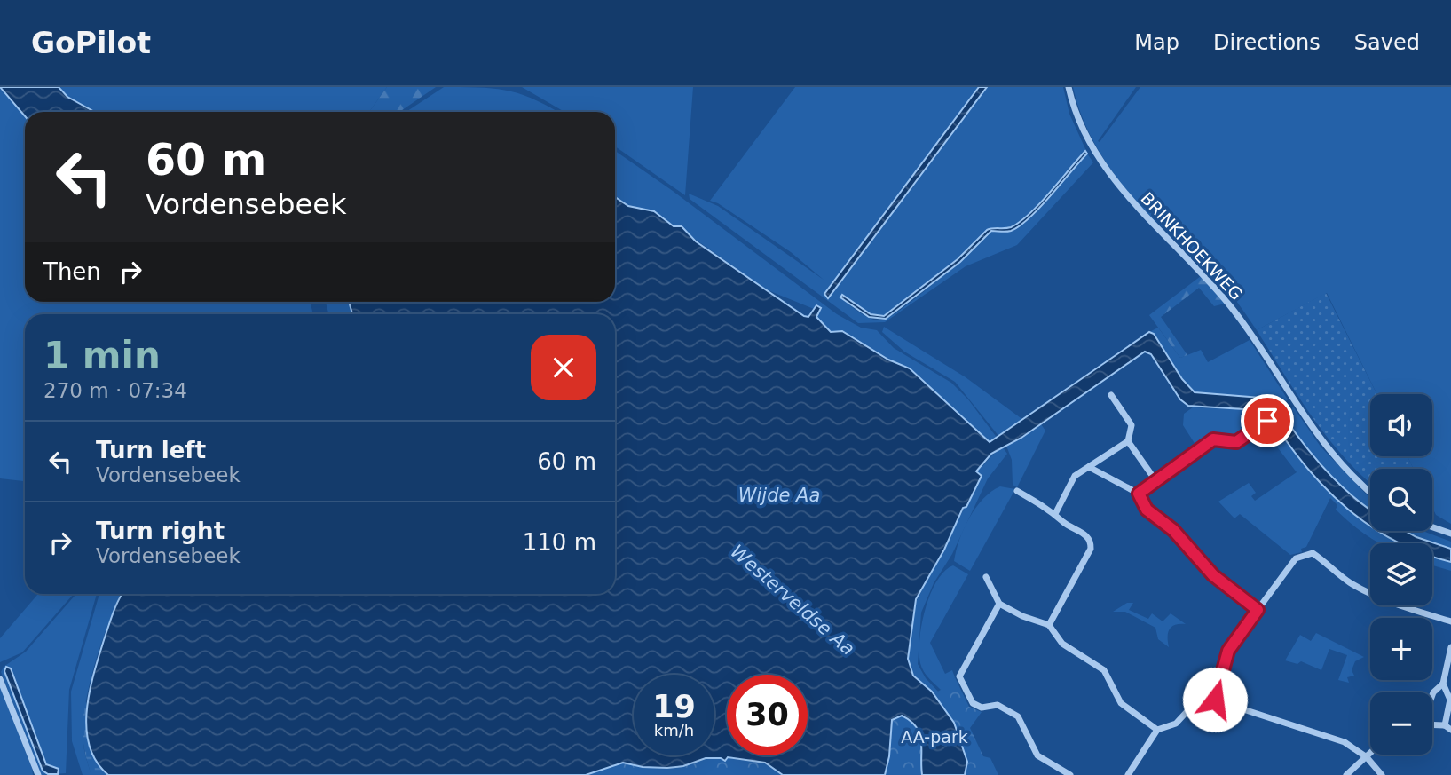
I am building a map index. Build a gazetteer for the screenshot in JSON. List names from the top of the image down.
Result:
{
  "streets": {
    "street": ["BRINKHOEKWEG"]
  },
  "water": ["Wijde Aa", "Westerveldse Aa"],
  "parks": ["AA-park"],
  "page": {
    "header": "GoPilot",
    "nav": ["Map", "Directions", "Saved"],
    "turn": ["60 m", "Vordensebeek"],
    "then": "Then",
    "heading": ["1 min", "270 m · 07:34"],
    "map_buttons": ["+", "−"],
    "list": [
      {
        "name": "Turn left",
        "note": "Vordensebeek",
        "value": "60 m"
      },
      {
        "name": "Turn right",
        "note": "Vordensebeek",
        "value": "110 m"
      }
    ],
    "speed": "19 km/h",
    "limit": "30"
  }
}
